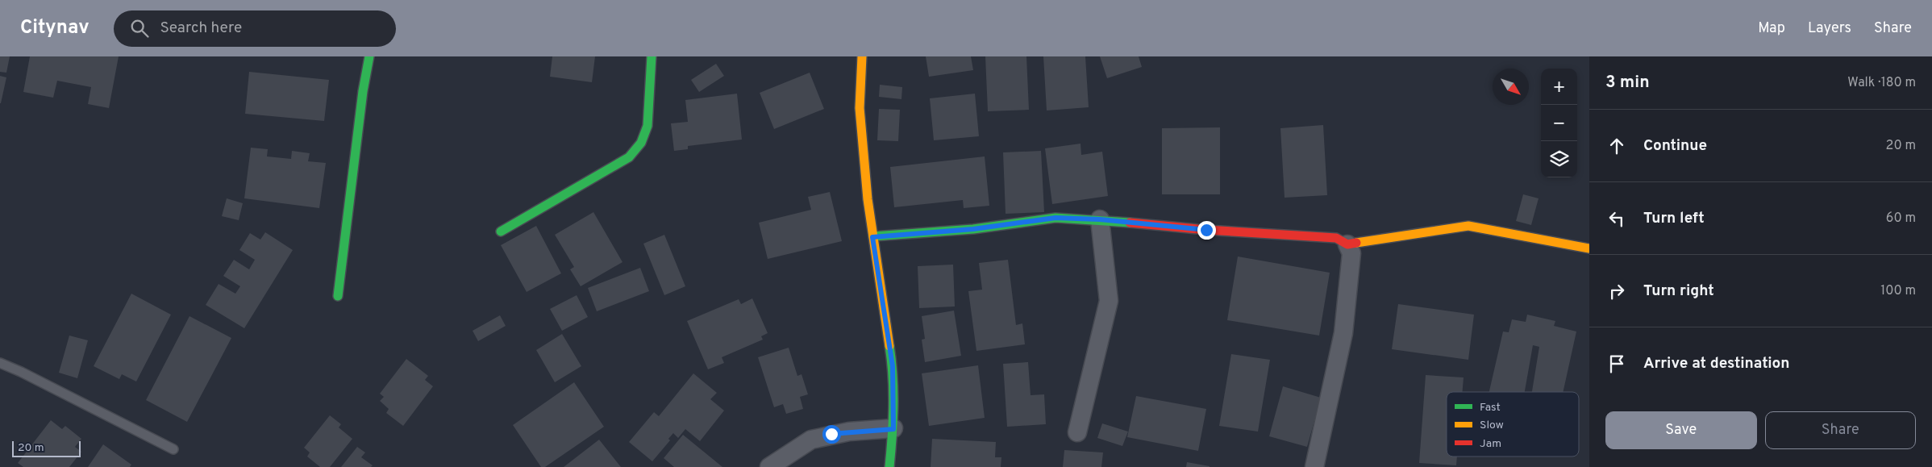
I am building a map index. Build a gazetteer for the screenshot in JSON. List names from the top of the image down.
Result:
{
  "legend": ["Fast", "Slow", "Jam"],
  "scale_bar": "20 m",
  "north": "bottom right",
  "page": {
    "header": "Citynav",
    "search": "Search here",
    "nav": ["Map", "Layers", "Share"],
    "heading": ["3 min", "Walk · 180 m"],
    "map_buttons": ["+", "−"],
    "list": [
      ["Continue", "20 m"],
      ["Turn left", "60 m"],
      ["Turn right", "100 m"],
      "Arrive at destination"
    ],
    "buttons": ["Save", "Share"],
    "scale": "20 m"
  }
}
